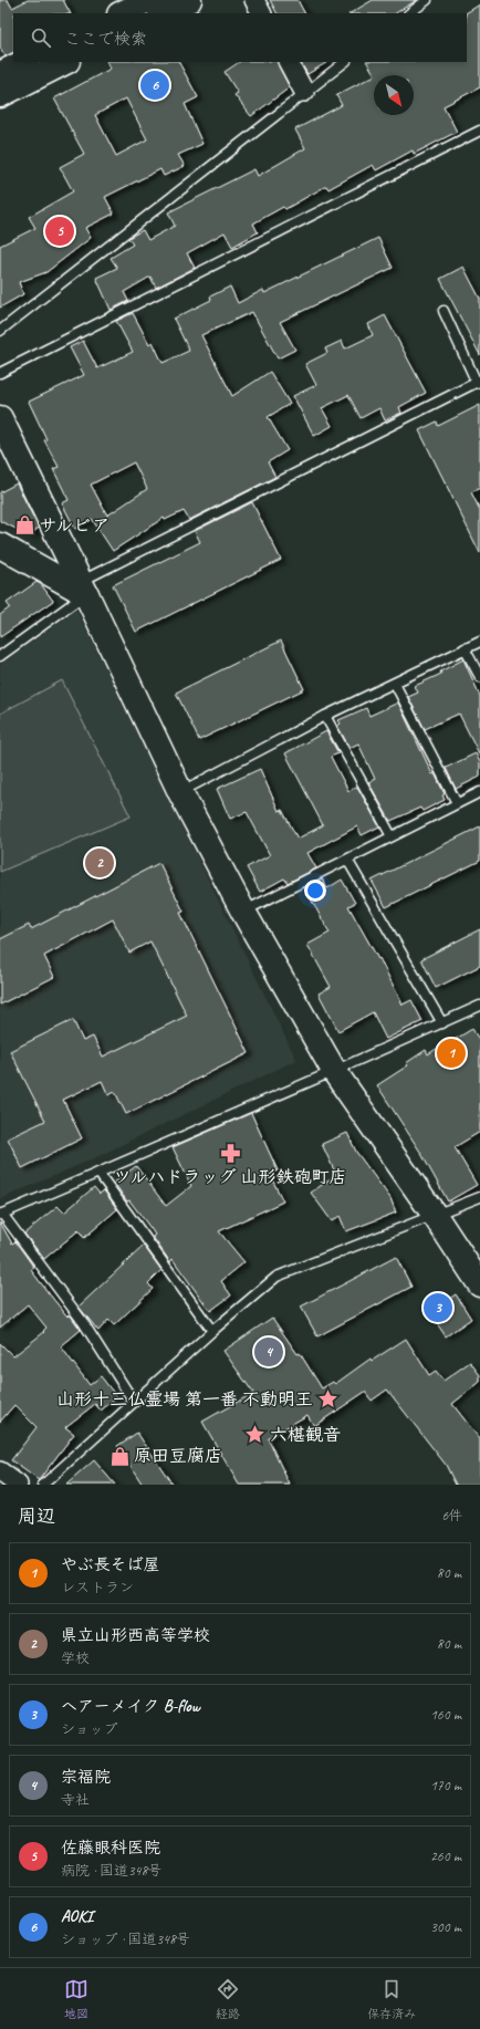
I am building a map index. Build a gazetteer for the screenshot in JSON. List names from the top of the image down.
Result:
{
  "places": {
    "shop": ["サルビア", "原田豆腐店"],
    "pharmacy": ["ツルハドラッグ 山形鉄砲町店"],
    "place": ["山形十三仏霊場 第一番 不動明王", "六椹観音"]
  },
  "north": "bottom right",
  "page": {
    "search": "ここで検索",
    "pins": [
      "6",
      "5",
      "2",
      "1",
      "3",
      "4"
    ],
    "heading": ["周辺", "6件"],
    "list": [
      {
        "mark": "1",
        "name": "やぶ長そば屋",
        "note": "レストラン",
        "value": "80 m"
      },
      {
        "mark": "2",
        "name": "県立山形西高等学校",
        "note": "学校",
        "value": "80 m"
      },
      {
        "mark": "3",
        "name": "ヘアーメイク B-flow",
        "note": "ショップ",
        "value": "160 m"
      },
      {
        "mark": "4",
        "name": "宗福院",
        "note": "寺社",
        "value": "170 m"
      },
      {
        "mark": "5",
        "name": "佐藤眼科医院",
        "note": "病院 · 国道348号",
        "value": "260 m"
      },
      {
        "mark": "6",
        "name": "AOKI",
        "note": "ショップ · 国道348号",
        "value": "300 m"
      }
    ],
    "nav": ["地図", "経路", "保存済み"]
  }
}
